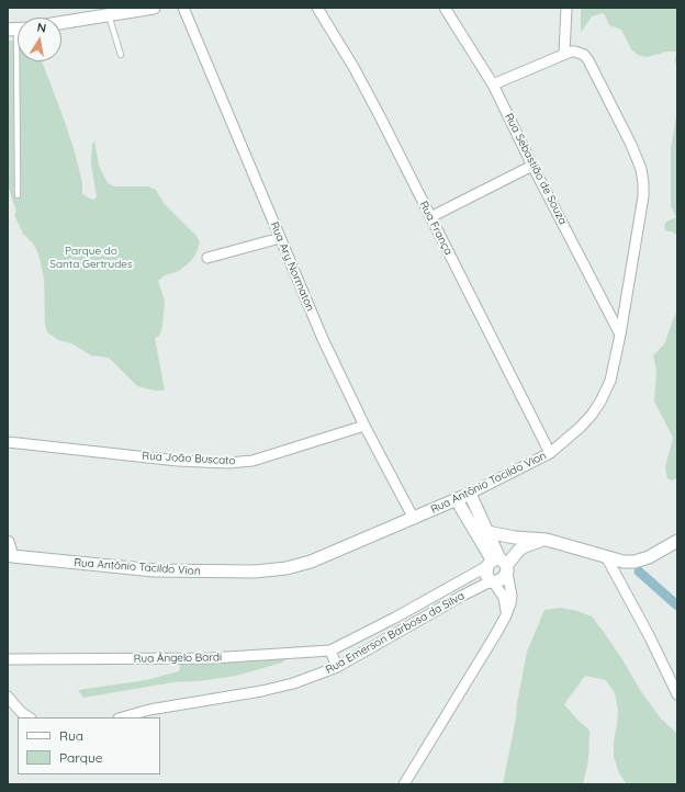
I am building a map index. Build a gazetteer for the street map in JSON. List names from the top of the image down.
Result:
{
  "streets": {
    "street": [
      "Rua Sebastião de Souza",
      "Rua França",
      "Rua Ary Normaton",
      "Rua João Buscato",
      "Rua Antônio Tacildo Vion",
      "Rua Emerson Barbosa da Silva",
      "Rua Ângelo Bardi"
    ]
  },
  "crossings": [
    ["Rua Sebastião de Souza", "Rua Antônio Tacildo Vion"],
    ["Rua França", "Rua Antônio Tacildo Vion"],
    ["Rua Ary Normaton", "Rua João Buscato"],
    ["Rua Ary Normaton", "Rua Antônio Tacildo Vion"],
    ["Rua Emerson Barbosa da Silva", "Rua Ângelo Bardi"]
  ],
  "parks": ["Parque do Santa Gertrudes"],
  "legend": ["Rua", "Parque"],
  "north": "top"
}
